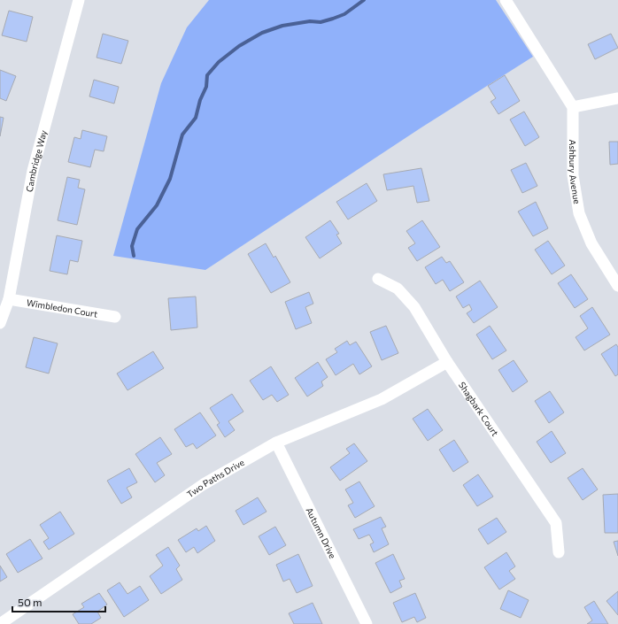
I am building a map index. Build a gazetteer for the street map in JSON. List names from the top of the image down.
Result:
{
  "streets": {
    "street": [
      "Cambridge Way",
      "Ashbury Avenue",
      "Wimbledon Court",
      "Shagbark Court",
      "Two Paths Drive",
      "Autumn Drive"
    ]
  },
  "crossings": [
    ["Cambridge Way", "Wimbledon Court"],
    ["Shagbark Court", "Two Paths Drive"],
    ["Two Paths Drive", "Autumn Drive"]
  ],
  "scale_bar": "50 m"
}
